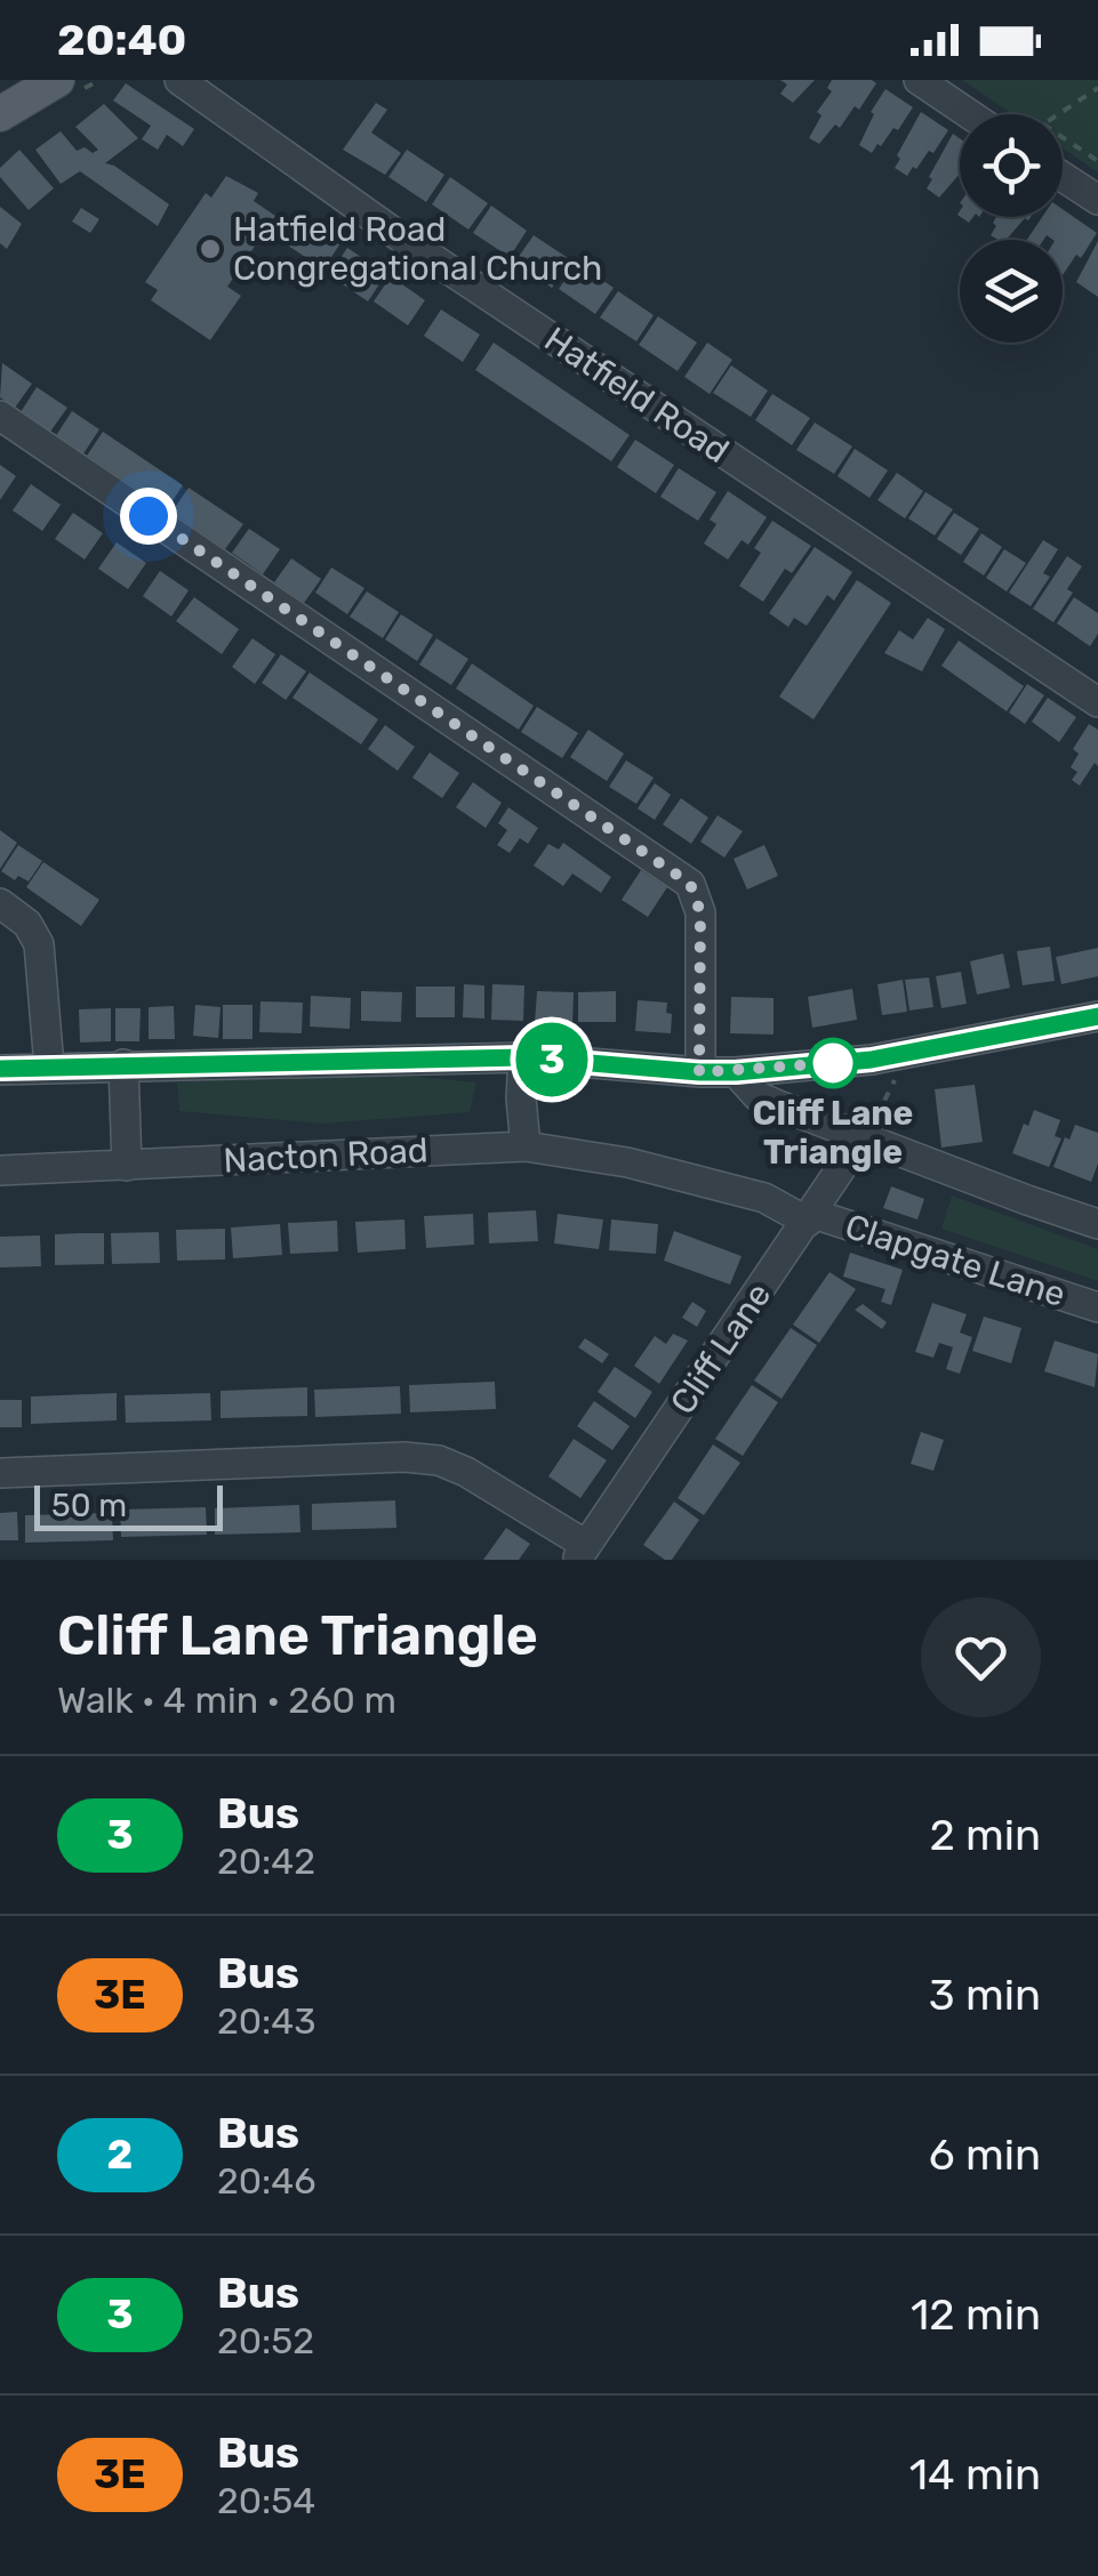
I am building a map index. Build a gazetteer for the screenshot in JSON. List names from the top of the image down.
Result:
{
  "streets": {
    "street": [
      "Hatfield Road",
      "Nacton Road",
      "Clapgate Lane",
      "Cliff Lane"
    ]
  },
  "crossings": [
    ["Nacton Road", "Clapgate Lane"],
    ["Nacton Road", "Cliff Lane"],
    ["Clapgate Lane", "Cliff Lane"]
  ],
  "places": ["Hatfield Road Congregational Church", "Cliff Lane Triangle"],
  "lines": ["bus line 3"],
  "scale_bar": "50 m",
  "page": {
    "status": "20:40",
    "on_map": "3",
    "scale": "50 m",
    "heading": ["Cliff Lane Triangle", "Walk · 4 min · 260 m"],
    "list": [
      {
        "mark": "3",
        "name": "Bus",
        "note": "20:42",
        "value": "2 min"
      },
      {
        "mark": "3E",
        "name": "Bus",
        "note": "20:43",
        "value": "3 min"
      },
      {
        "mark": "2",
        "name": "Bus",
        "note": "20:46",
        "value": "6 min"
      },
      {
        "mark": "3",
        "name": "Bus",
        "note": "20:52",
        "value": "12 min"
      },
      {
        "mark": "3E",
        "name": "Bus",
        "note": "20:54",
        "value": "14 min"
      }
    ]
  }
}
